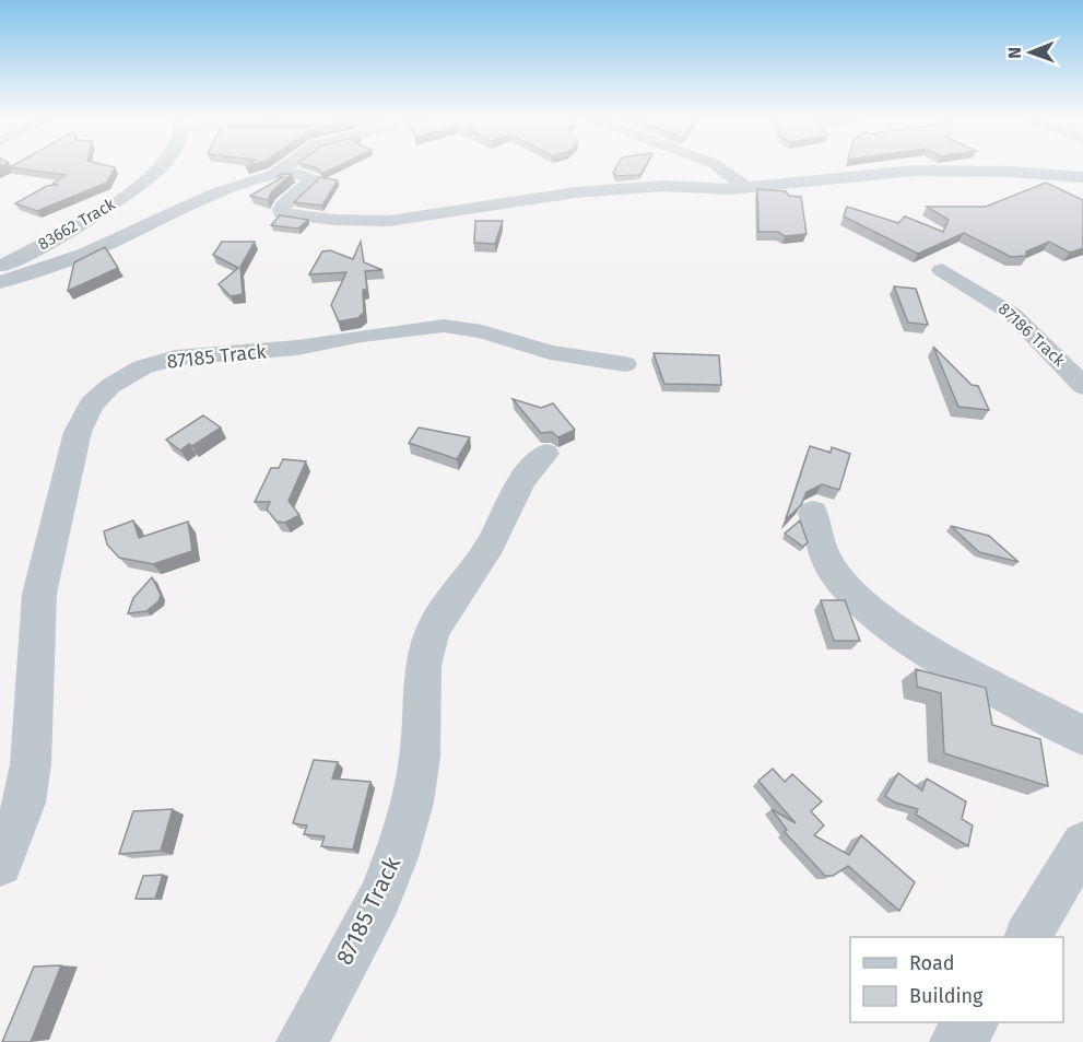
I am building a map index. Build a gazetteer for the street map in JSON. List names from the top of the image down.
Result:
{
  "streets": {
    "street": ["83662 Track", "87186 Track", "87185 Track"]
  },
  "legend": ["Road", "Building"],
  "north": "left"
}
